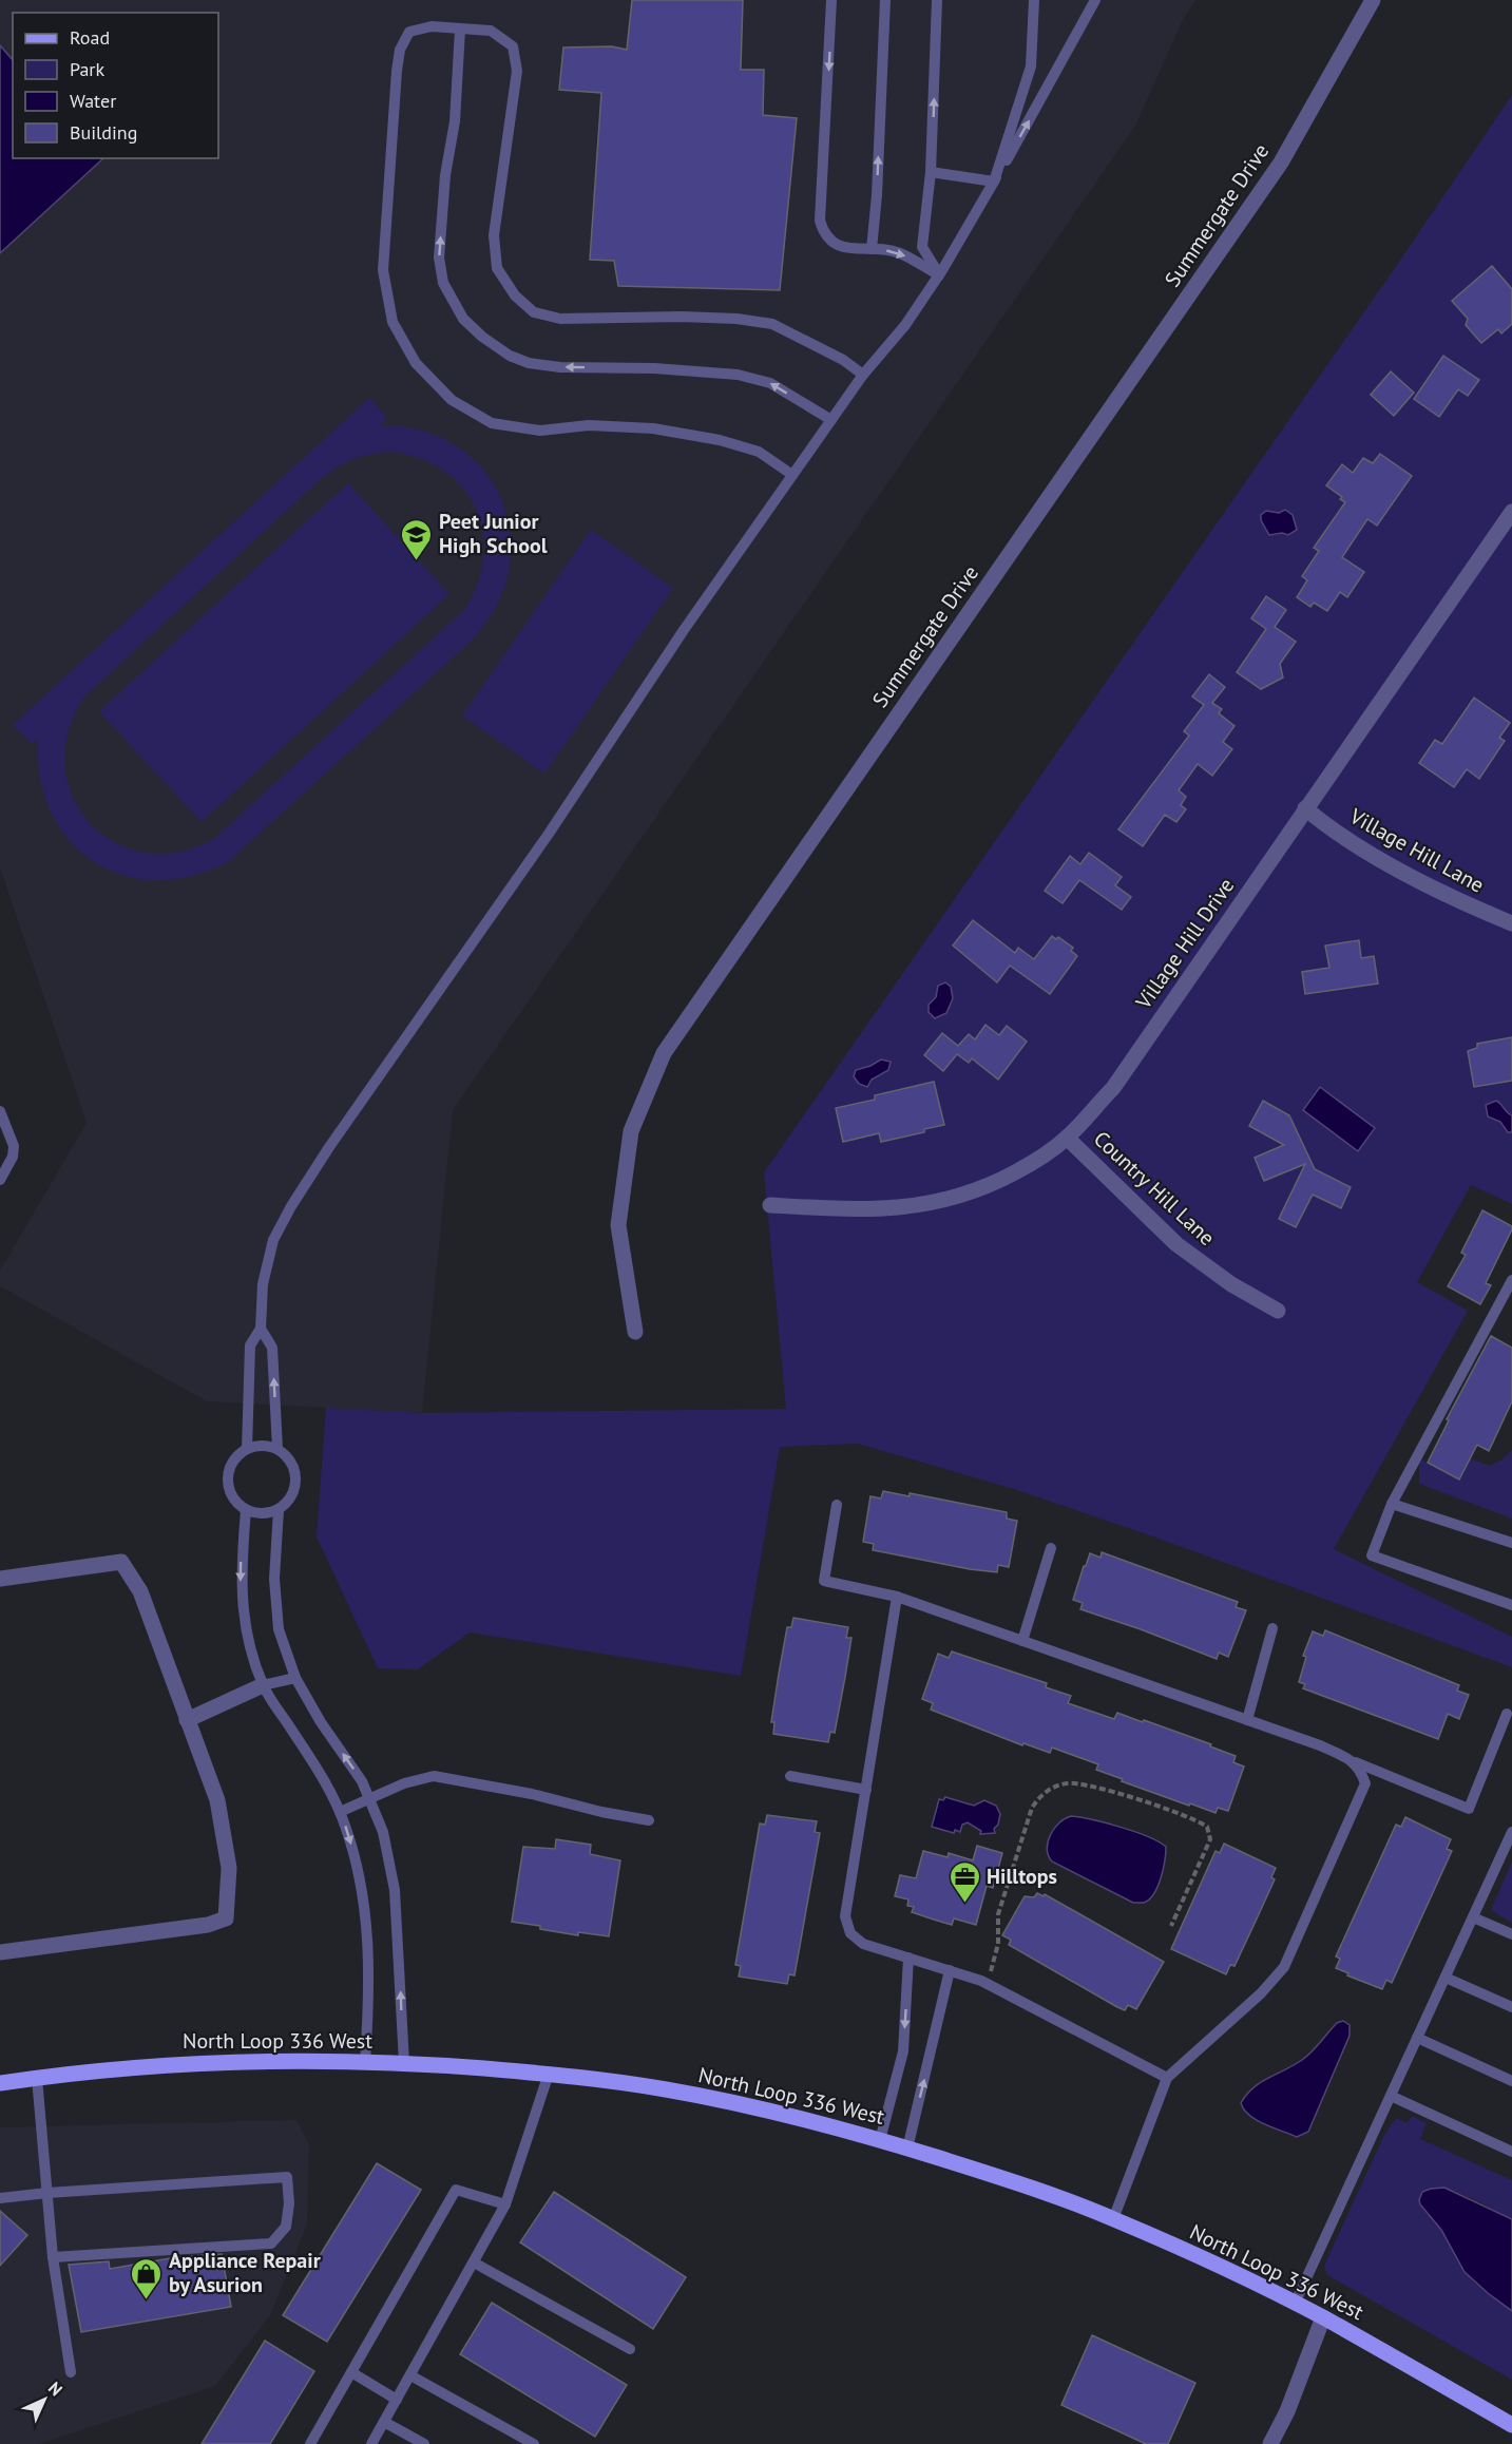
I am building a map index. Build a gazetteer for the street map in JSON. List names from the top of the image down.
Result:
{
  "streets": {
    "main road": ["North Loop 336 West"],
    "street": [
      "Summergate Drive",
      "Village Hill Lane",
      "Village Hill Drive",
      "Country Hill Lane"
    ]
  },
  "crossings": [
    ["Village Hill Lane", "Village Hill Drive"],
    ["Village Hill Drive", "Country Hill Lane"]
  ],
  "places": {
    "school or university": ["Peet Junior High School"],
    "office": ["Hilltops"],
    "shop": ["Appliance Repair by Asurion"]
  },
  "legend": [
    "Road",
    "Park",
    "Water",
    "Building"
  ],
  "north": "top right"
}
